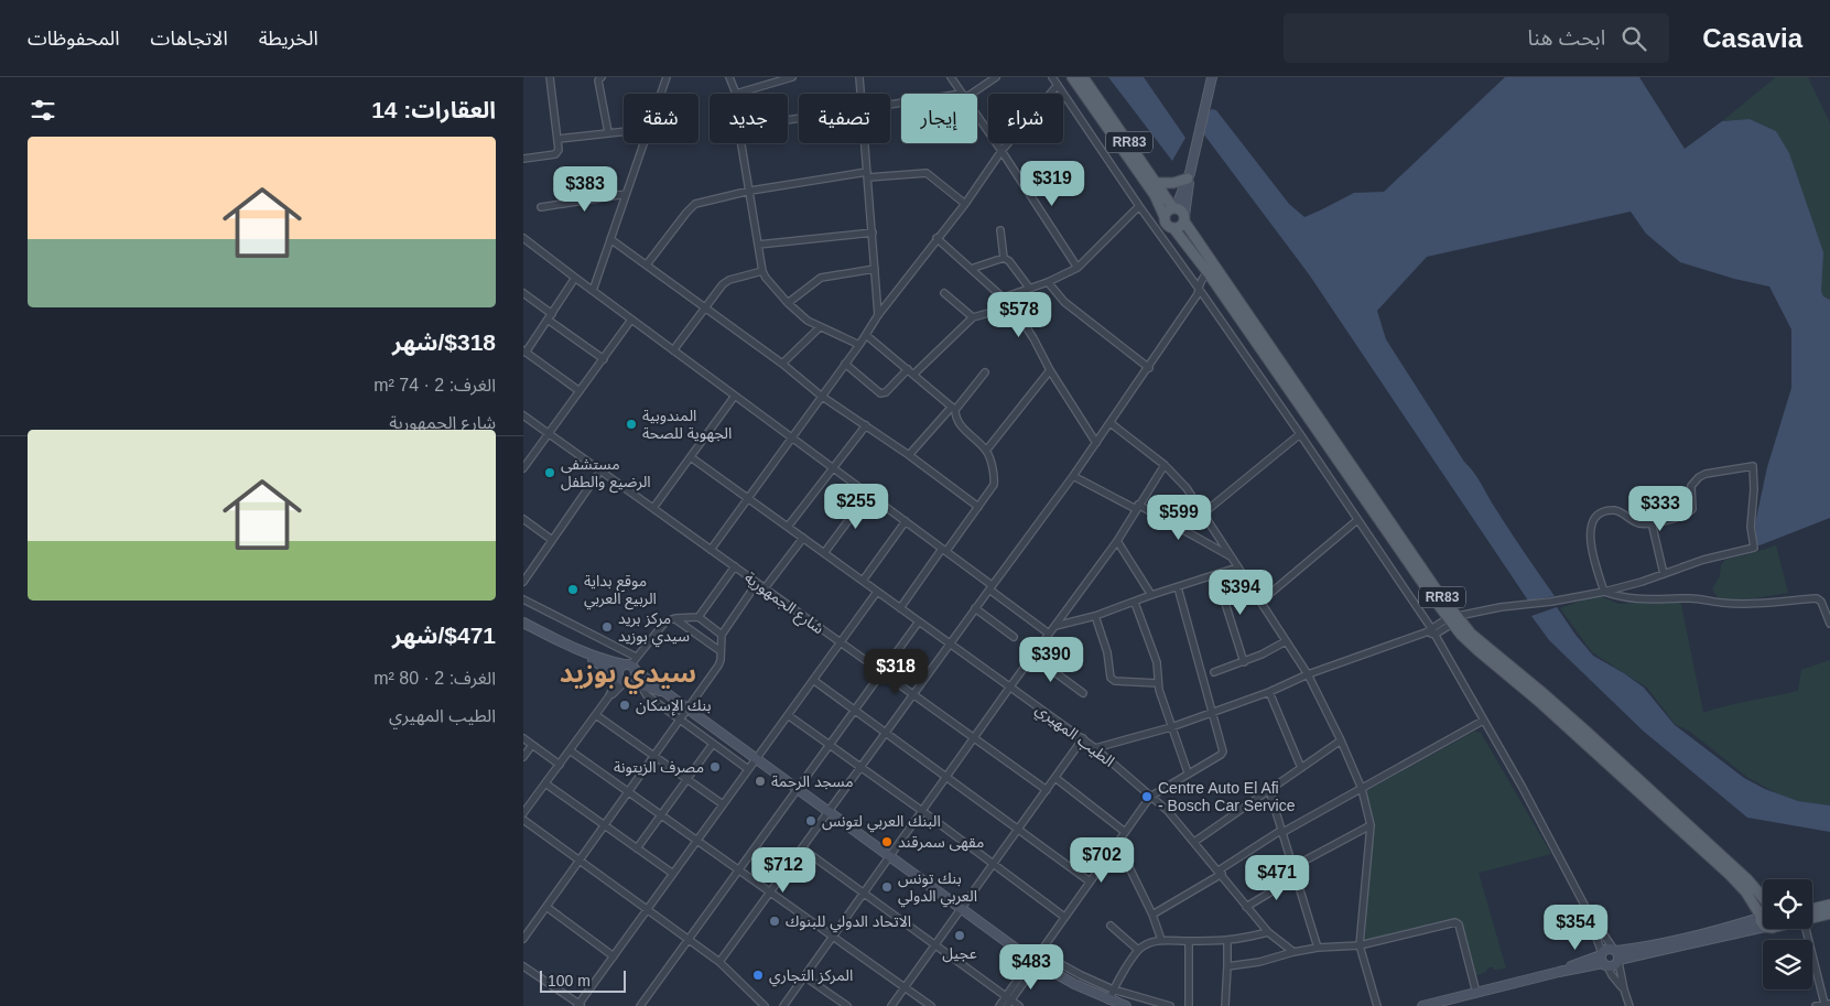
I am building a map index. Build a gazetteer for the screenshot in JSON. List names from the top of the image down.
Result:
{
  "streets": {
    "main road": ["RR83"],
    "street": ["شارع الجمهورية", "الطيب المهيري"]
  },
  "districts": ["سيدي بوزيد"],
  "places": [
    "المندوبية الجهوية للصحة",
    "مستشفى الرضيع والطفل",
    "موقع بداية الربيع العربي",
    "مركز بريد سيدي بوزيد",
    "بنك الإسكان",
    "مصرف الزيتونة",
    "مسجد الرحمة",
    "Centre Auto El Afi - Bosch Car Service",
    "البنك العربي لتونس",
    "مقهى سمرقند",
    "بنك تونس العربي الدولي",
    "الاتحاد الدولي للبنوك",
    "عجيل",
    "المركز التجاري"
  ],
  "scale_bar": "100 m",
  "page": {
    "header": "Casavia",
    "search": "ابحث هنا",
    "nav": ["الخريطة", "الاتجاهات", "المحفوظات"],
    "heading": "العقارات: 14",
    "chip": [
      "شراء",
      "إيجار",
      "تصفية",
      "جديد",
      "شقة"
    ],
    "list": [
      {
        "name": "$318/شهر",
        "note": "الغرف: 2 · 74 m² · شارع الجمهورية"
      },
      {
        "name": "$471/شهر",
        "note": "الغرف: 2 · 80 m² · الطيب المهيري"
      }
    ],
    "price": [
      "$319",
      "$383",
      "$578",
      "$255",
      "$333",
      "$599",
      "$394",
      "$390",
      "$318",
      "$702",
      "$712",
      "$471",
      "$354",
      "$483"
    ],
    "scale": "100 m"
  }
}
